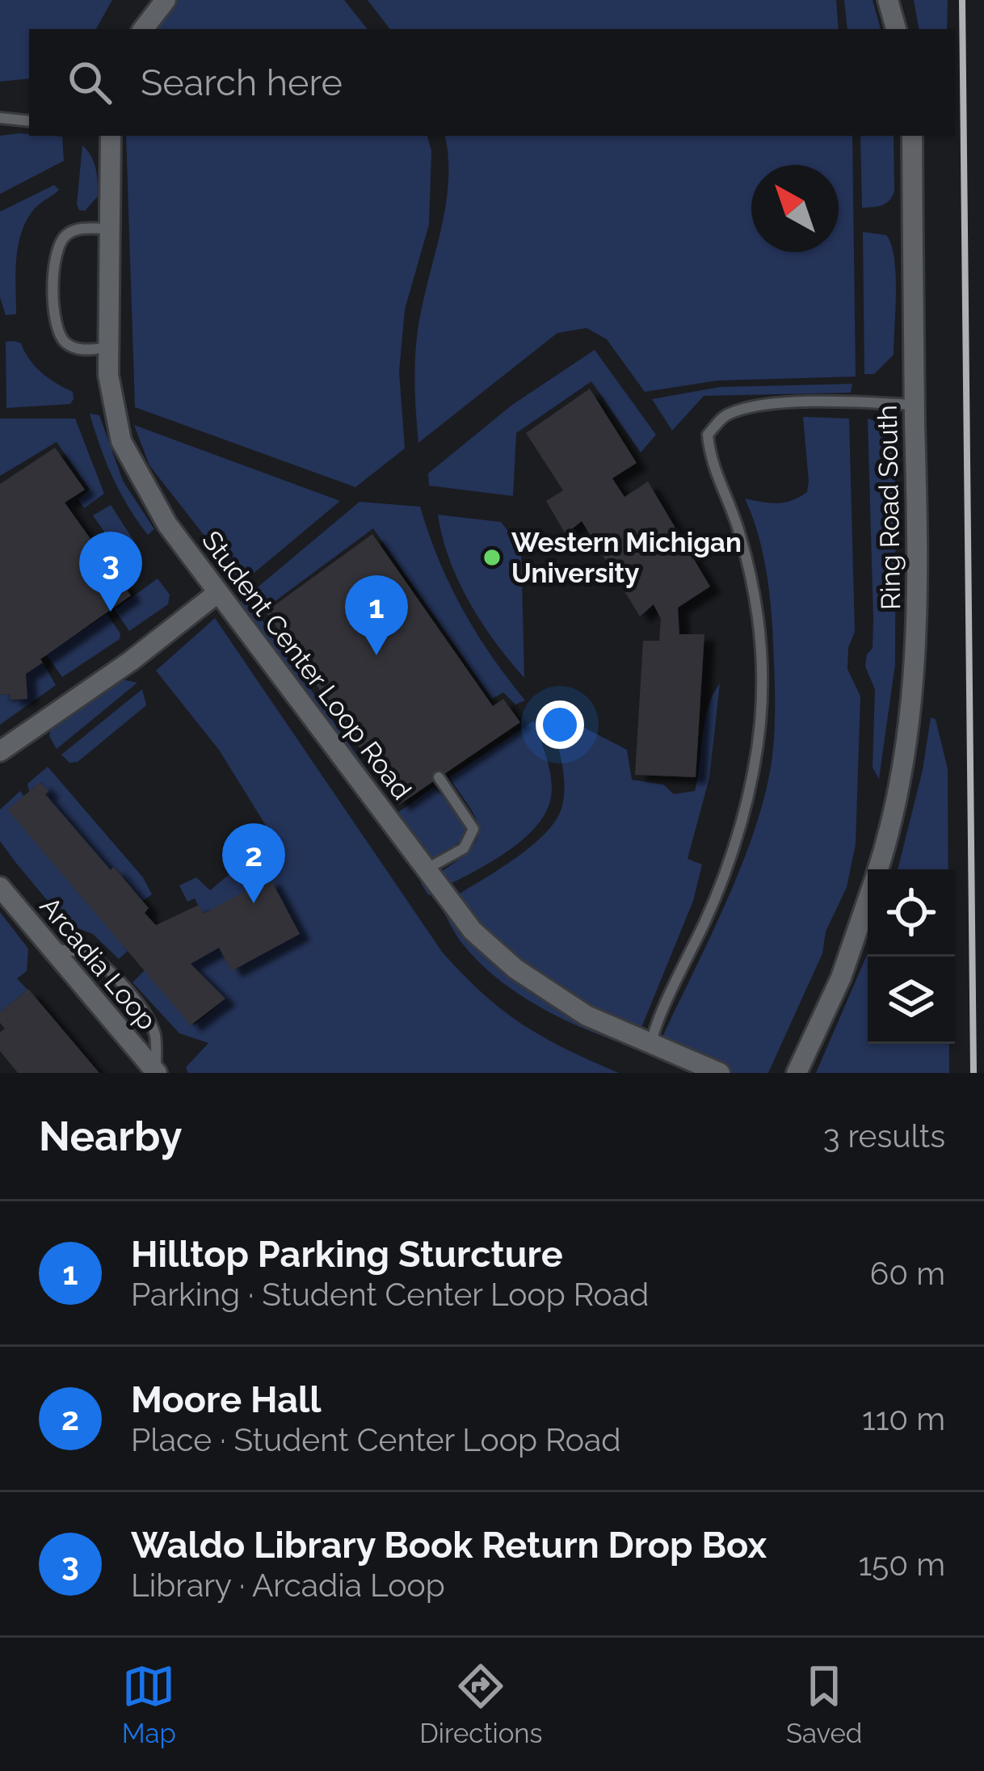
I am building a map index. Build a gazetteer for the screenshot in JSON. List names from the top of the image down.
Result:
{
  "streets": {
    "street": ["Ring Road South", "Student Center Loop Road", "Arcadia Loop"]
  },
  "places": ["Western Michigan University"],
  "north": "top left",
  "page": {
    "search": "Search here",
    "pins": ["3", "1", "2"],
    "heading": ["Nearby", "3 results"],
    "list": [
      {
        "mark": "1",
        "name": "Hilltop Parking Sturcture",
        "note": "Parking · Student Center Loop Road",
        "value": "60 m"
      },
      {
        "mark": "2",
        "name": "Moore Hall",
        "note": "Place · Student Center Loop Road",
        "value": "110 m"
      },
      {
        "mark": "3",
        "name": "Waldo Library Book Return Drop Box",
        "note": "Library · Arcadia Loop",
        "value": "150 m"
      }
    ],
    "nav": ["Map", "Directions", "Saved"]
  }
}
